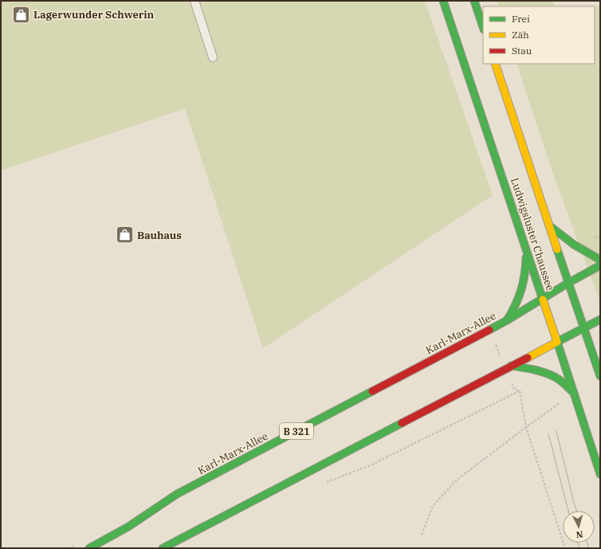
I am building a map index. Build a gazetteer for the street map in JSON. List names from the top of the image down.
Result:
{
  "streets": {
    "main road": ["Ludwigsluster Chaussee", "Karl-Marx-Allee", "B 321"]
  },
  "crossings": [
    ["Ludwigsluster Chaussee", "B 321"],
    ["Karl-Marx-Allee", "B 321"]
  ],
  "places": {
    "shop": ["Lagerwunder Schwerin", "Bauhaus"]
  },
  "legend": ["Frei", "Zäh", "Stau"],
  "north": "bottom"
}
